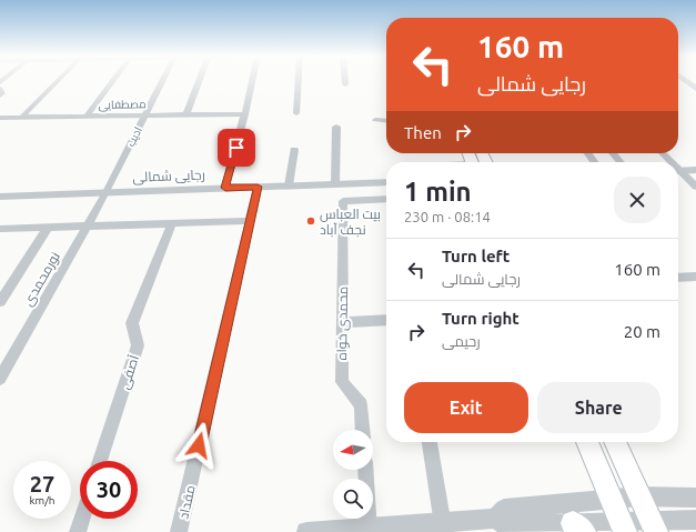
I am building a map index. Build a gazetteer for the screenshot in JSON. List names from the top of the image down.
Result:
{
  "streets": {
    "street": [
      "مصطفایی",
      "ادیب",
      "رجایی شمالی",
      "نورمحمدی",
      "محمدی خواه",
      "آصفی",
      "مقداد"
    ]
  },
  "crossings": [
    ["مصطفایی", "ادیب"],
    ["ادیب", "رجایی شمالی"],
    ["ادیب", "نورمحمدی"],
    ["رجایی شمالی", "نورمحمدی"],
    ["رجایی شمالی", "مقداد"]
  ],
  "places": ["بیت العباس نجف آباد"],
  "north": "left",
  "page": {
    "turn": ["160 m", "رجایی شمالی"],
    "then": "Then",
    "heading": ["1 min", "230 m · 08:14"],
    "list": [
      {
        "name": "Turn left",
        "note": "رجایی شمالی",
        "value": "160 m"
      },
      {
        "name": "Turn right",
        "note": "رحیمی",
        "value": "20 m"
      }
    ],
    "buttons": ["Exit", "Share"],
    "speed": "27 km/h",
    "limit": "30"
  }
}
